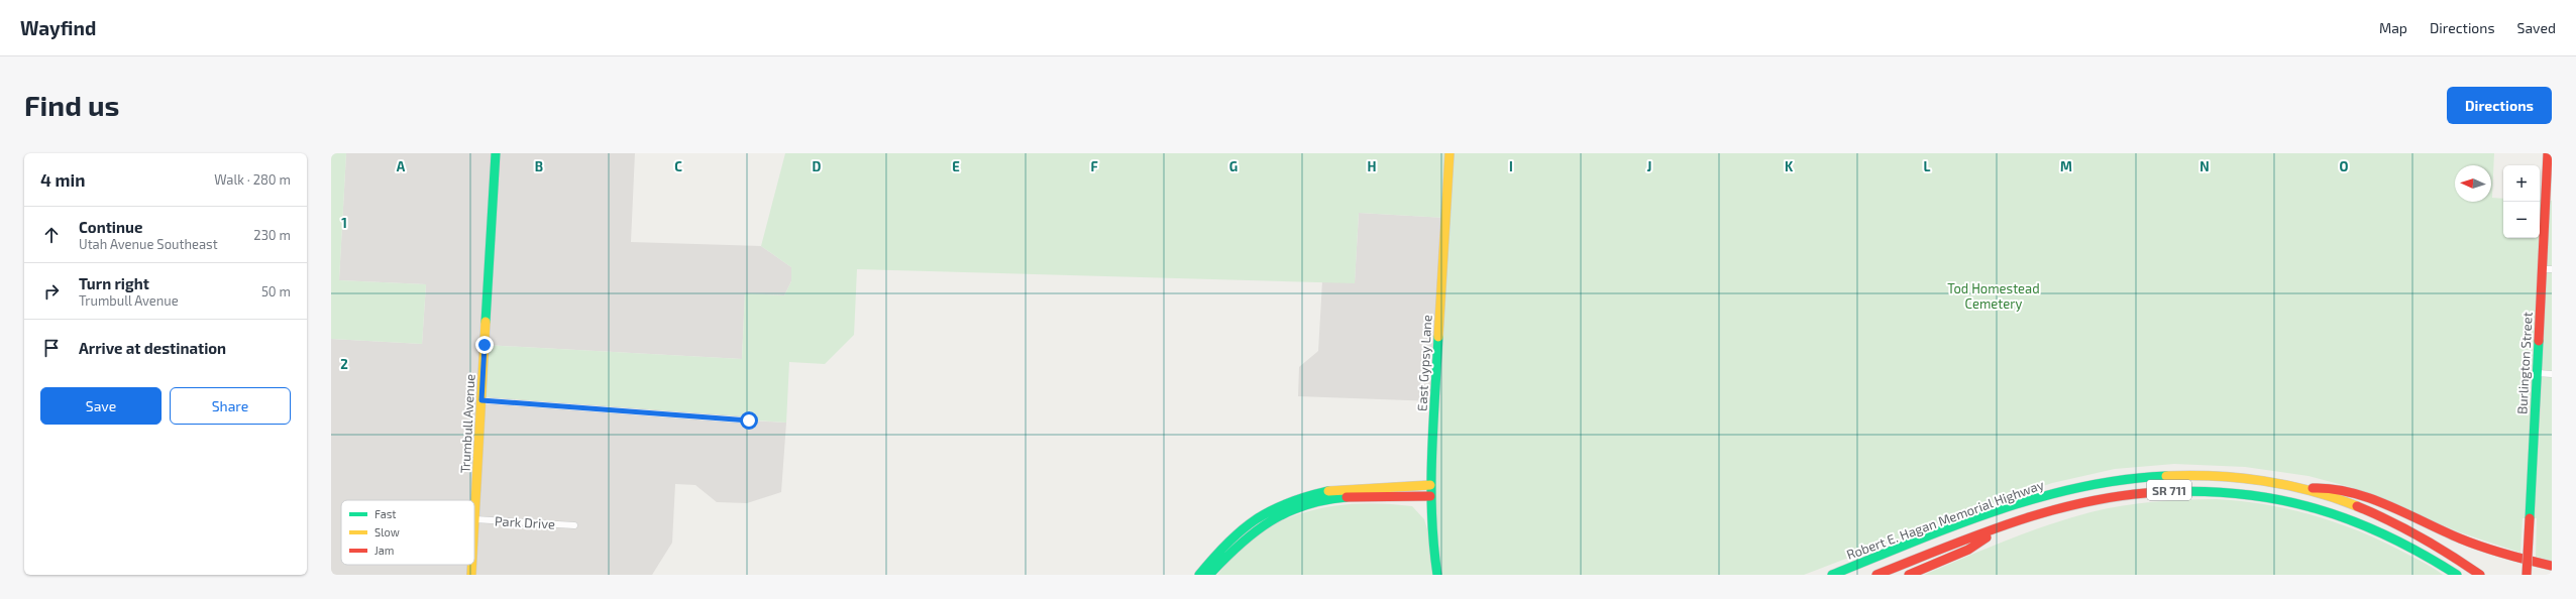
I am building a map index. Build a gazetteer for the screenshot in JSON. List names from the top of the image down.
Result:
{
  "streets": {
    "main road": [
      "East Gypsy Lane",
      "Burlington Street",
      "Trumbull Avenue",
      "SR 711",
      "Robert E. Hagan Memorial Highway"
    ],
    "street": ["Park Drive"]
  },
  "crossings": [
    ["Trumbull Avenue", "Park Drive"]
  ],
  "parks": ["Tod Homestead Cemetery"],
  "legend": ["Fast", "Slow", "Jam"],
  "north": "left",
  "page": {
    "header": "Wayfind",
    "nav": ["Map", "Directions", "Saved"],
    "buttons": [
      "Directions",
      ["Save", "Share"]
    ],
    "title": "Find us",
    "heading": ["4 min", "Walk · 280 m"],
    "map_buttons": ["+", "−"],
    "list": [
      ["Continue", "Utah Avenue Southeast", "230 m"],
      ["Turn right", "Trumbull Avenue", "50 m"],
      "Arrive at destination"
    ]
  },
  "grid": {
    "columns": [
      "A",
      "B",
      "C",
      "D",
      "E",
      "F",
      "G",
      "H",
      "I",
      "J",
      "K",
      "L",
      "M",
      "N",
      "O"
    ],
    "rows": ["1", "2"]
  }
}
